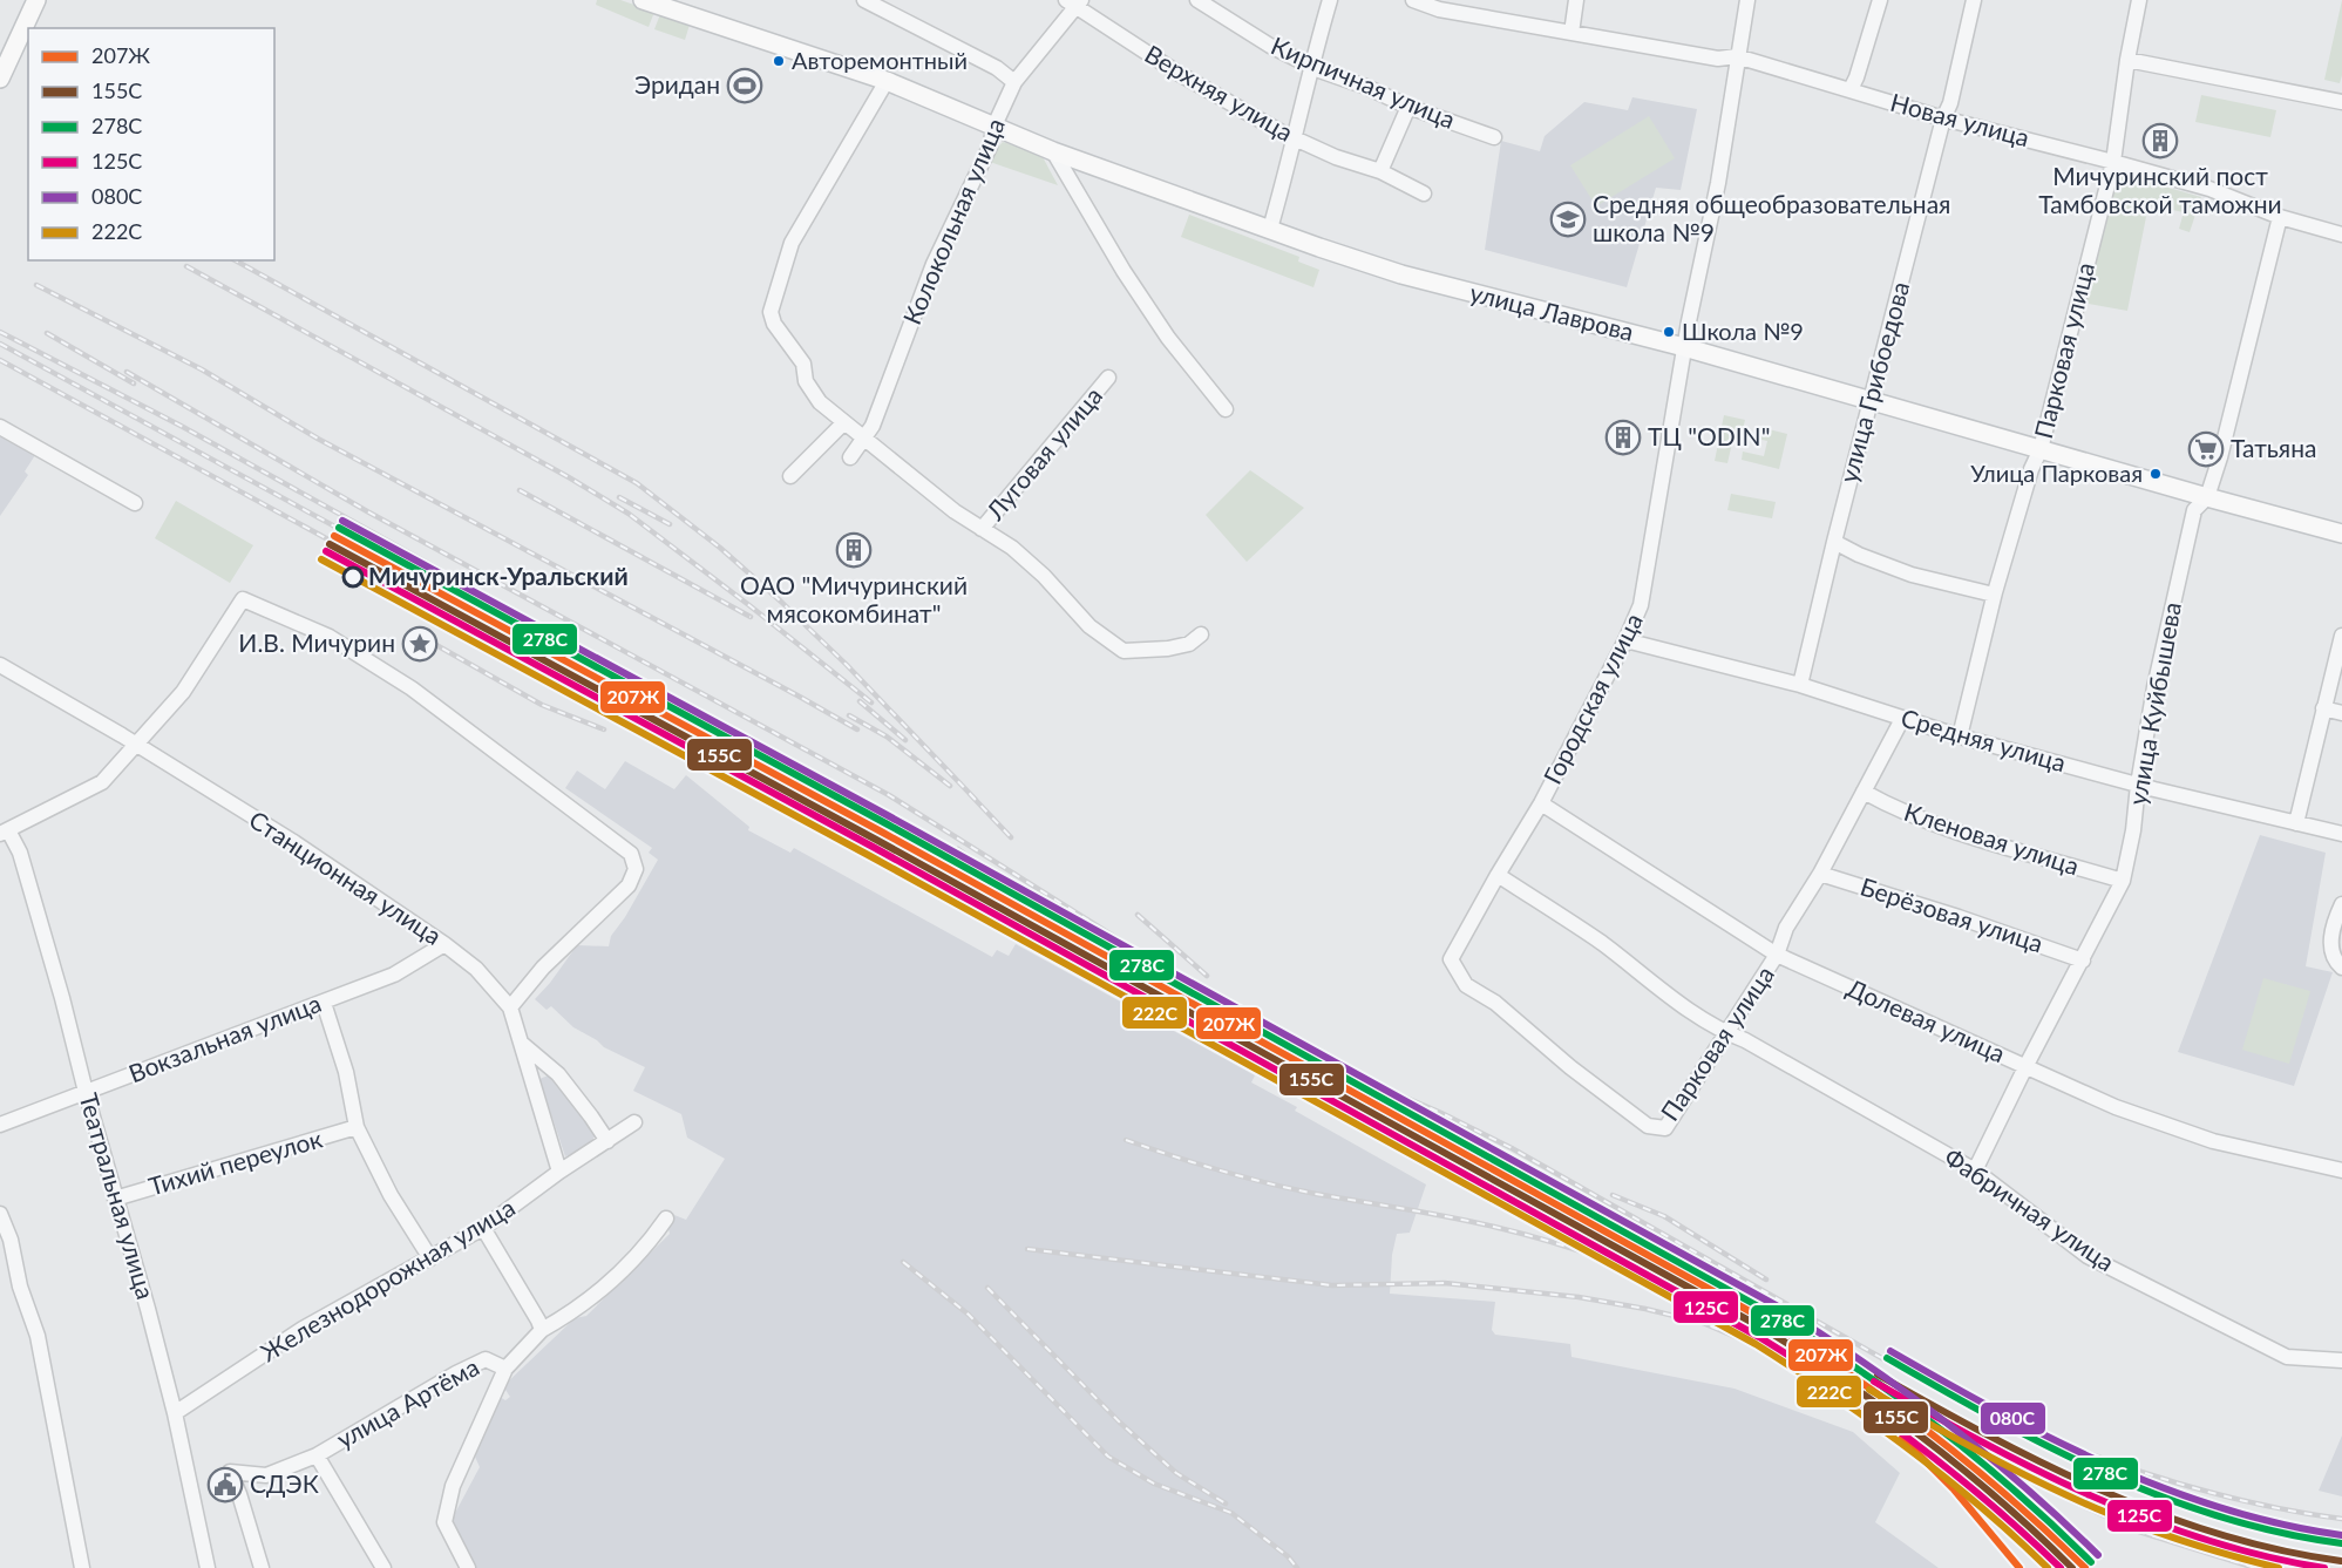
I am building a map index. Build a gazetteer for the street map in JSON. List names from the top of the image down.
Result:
{
  "streets": {
    "main road": ["улица Лаврова"],
    "street": [
      "Кирпичная улица",
      "Верхняя улица",
      "Новая улица",
      "Колокольная улица",
      "Парковая улица",
      "улица Грибоедова",
      "Луговая улица",
      "Городская улица",
      "улица Куйбышева",
      "Средняя улица",
      "Кленовая улица",
      "Станционная улица",
      "Берёзовая улица",
      "Долевая улица",
      "Вокзальная улица",
      "Тихий переулок",
      "Театральная улица",
      "Фабричная улица",
      "Железнодорожная улица",
      "улица Артёма"
    ]
  },
  "crossings": [
    ["Верхняя улица", "Колокольная улица"],
    ["Новая улица", "Парковая улица"],
    ["Новая улица", "улица Грибоедова"],
    ["Новая улица", "Городская улица"],
    ["Новая улица", "улица Куйбышева"],
    ["Колокольная улица", "улица Лаврова"],
    ["Колокольная улица", "Луговая улица"],
    ["улица Лаврова", "Парковая улица"],
    ["улица Лаврова", "улица Грибоедова"],
    ["улица Лаврова", "Луговая улица"],
    ["улица Лаврова", "Городская улица"],
    ["улица Лаврова", "улица Куйбышева"],
    ["Парковая улица", "Городская улица"],
    ["Парковая улица", "Средняя улица"],
    ["Парковая улица", "Кленовая улица"],
    ["Парковая улица", "Берёзовая улица"],
    ["Парковая улица", "Долевая улица"],
    ["Парковая улица", "Фабричная улица"],
    ["улица Грибоедова", "Средняя улица"],
    ["Городская улица", "Средняя улица"],
    ["Городская улица", "Долевая улица"],
    ["Городская улица", "Фабричная улица"],
    ["улица Куйбышева", "Средняя улица"],
    ["улица Куйбышева", "Кленовая улица"],
    ["улица Куйбышева", "Берёзовая улица"],
    ["улица Куйбышева", "Долевая улица"],
    ["улица Куйбышева", "Фабричная улица"],
    ["Станционная улица", "Вокзальная улица"],
    ["Станционная улица", "Железнодорожная улица"],
    ["Вокзальная улица", "Театральная улица"],
    ["Тихий переулок", "Театральная улица"],
    ["Театральная улица", "Железнодорожная улица"]
  ],
  "places": {
    "other": [
      "Авторемонтный",
      "Школа №9",
      "Улица Парковая",
      "Мичуринск-Уральский"
    ],
    "sports": ["Эридан"],
    "building": ["Мичуринский пост Тамбовской таможни", "ТЦ \"ODIN\"", "ОАО \"Мичуринский мясокомбинат\""],
    "school or university": ["Средняя общеобразовательная школа №9"],
    "supermarket": ["Татьяна"],
    "place": ["И.В. Мичурин"],
    "public building": ["СДЭК"]
  },
  "lines": [
    "transit line 080С",
    "transit line 278С",
    "transit line 207Ж",
    "transit line 155С",
    "transit line 125С",
    "transit line 222С"
  ],
  "legend": [
    "207Ж",
    "155С",
    "278С",
    "125С",
    "080С",
    "222С"
  ]
}
